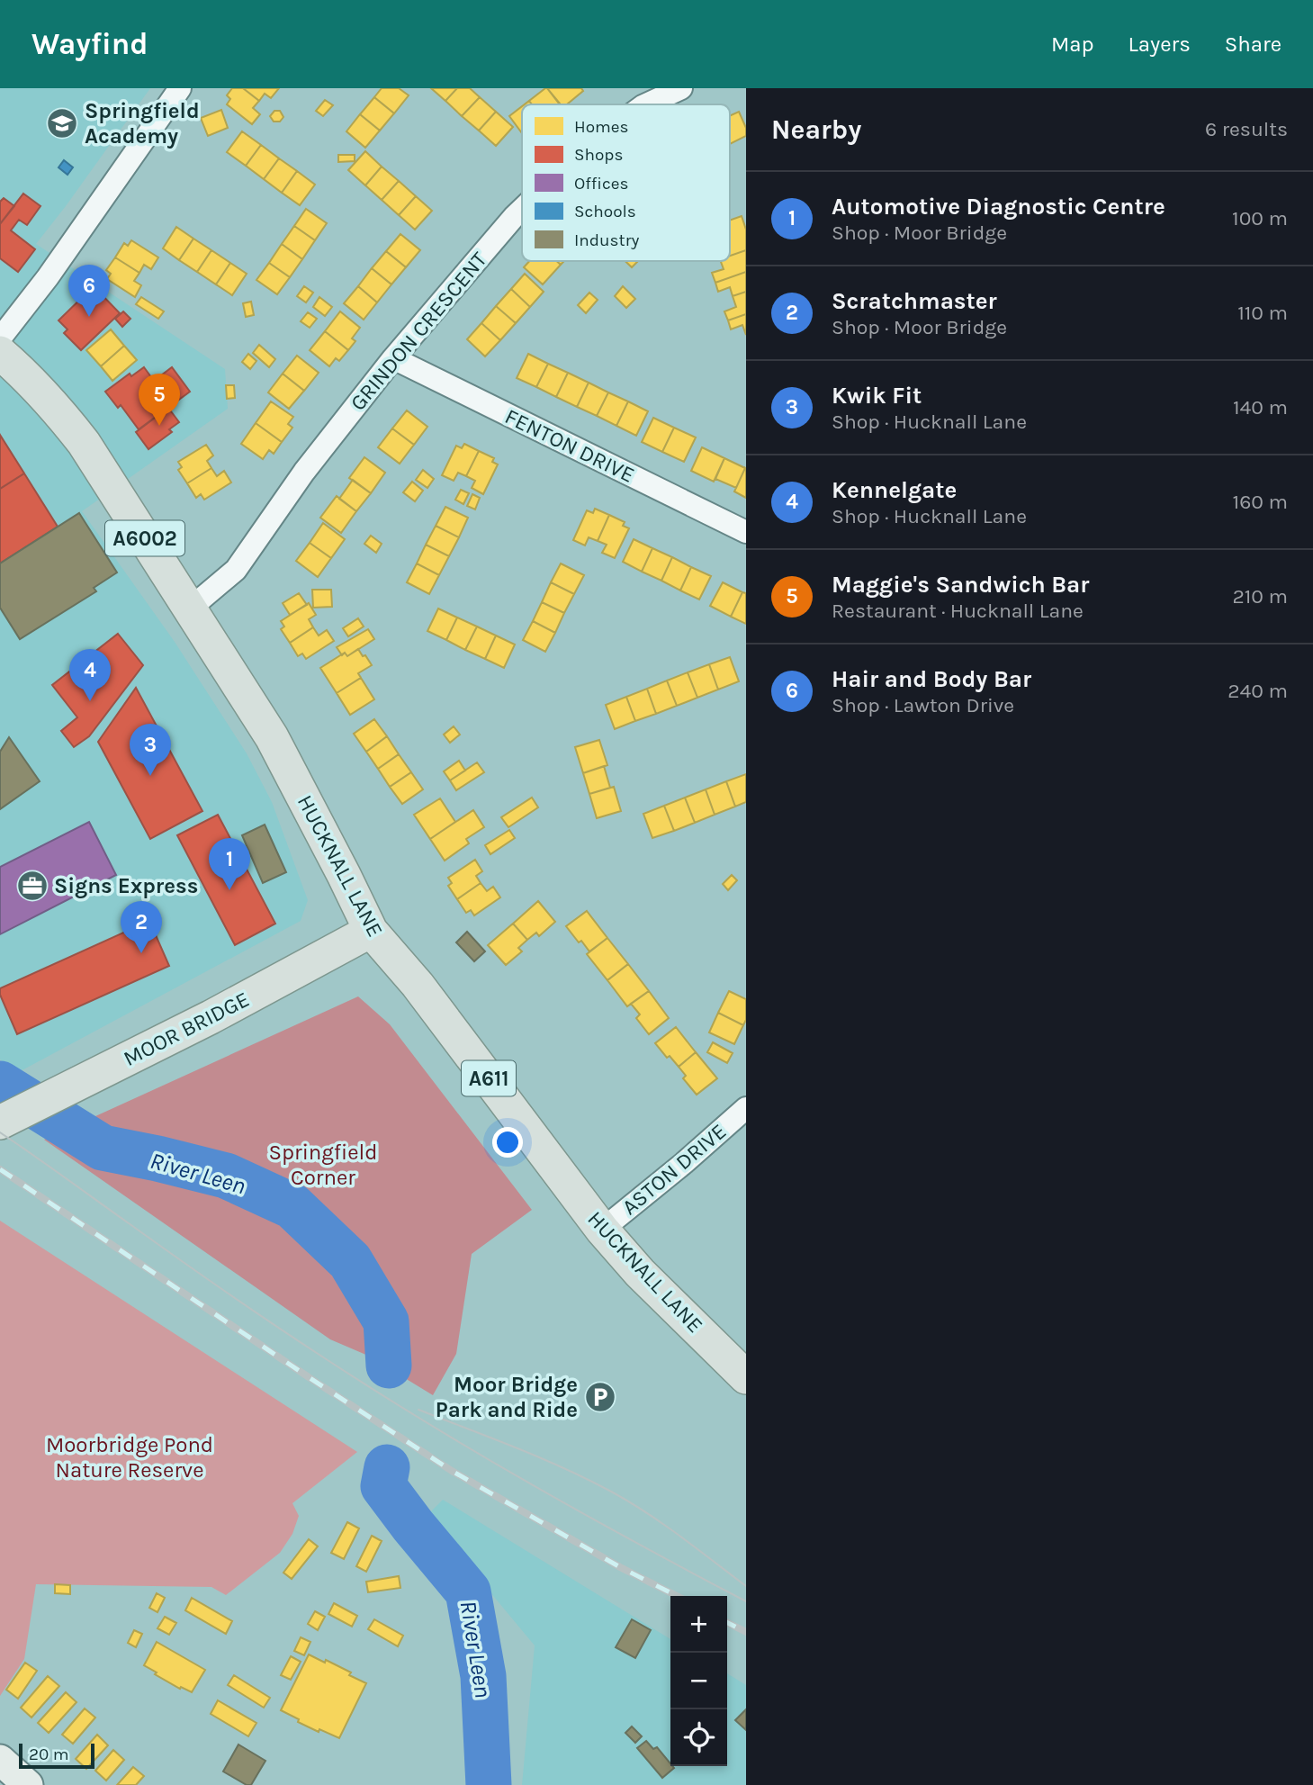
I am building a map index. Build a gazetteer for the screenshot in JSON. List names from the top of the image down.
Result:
{
  "streets": {
    "main road": [
      "A6002",
      "HUCKNALL LANE",
      "MOOR BRIDGE",
      "A611"
    ],
    "street": ["GRINDON CRESCENT", "FENTON DRIVE", "ASTON DRIVE"]
  },
  "crossings": [
    ["GRINDON CRESCENT", "FENTON DRIVE"],
    ["GRINDON CRESCENT", "HUCKNALL LANE"],
    ["HUCKNALL LANE", "MOOR BRIDGE"],
    ["HUCKNALL LANE", "ASTON DRIVE"]
  ],
  "water": ["River Leen"],
  "parks": ["Springfield Corner", "Moorbridge Pond Nature Reserve"],
  "places": {
    "school or university": ["Springfield Academy"],
    "office": ["Signs Express"],
    "parking": ["Moor Bridge Park and Ride"]
  },
  "legend": [
    "Homes",
    "Shops",
    "Offices",
    "Schools",
    "Industry"
  ],
  "scale_bar": "20 m",
  "page": {
    "header": "Wayfind",
    "nav": ["Map", "Layers", "Share"],
    "heading": ["Nearby", "6 results"],
    "list": [
      {
        "mark": "1",
        "name": "Automotive Diagnostic Centre",
        "note": "Shop · Moor Bridge",
        "value": "100 m"
      },
      {
        "mark": "2",
        "name": "Scratchmaster",
        "note": "Shop · Moor Bridge",
        "value": "110 m"
      },
      {
        "mark": "3",
        "name": "Kwik Fit",
        "note": "Shop · Hucknall Lane",
        "value": "140 m"
      },
      {
        "mark": "4",
        "name": "Kennelgate",
        "note": "Shop · Hucknall Lane",
        "value": "160 m"
      },
      {
        "mark": "5",
        "name": "Maggie's Sandwich Bar",
        "note": "Restaurant · Hucknall Lane",
        "value": "210 m"
      },
      {
        "mark": "6",
        "name": "Hair and Body Bar",
        "note": "Shop · Lawton Drive",
        "value": "240 m"
      }
    ],
    "pins": [
      "6",
      "5",
      "4",
      "3",
      "1",
      "2"
    ],
    "map_buttons": ["+", "−"],
    "scale": "20 m"
  }
}
